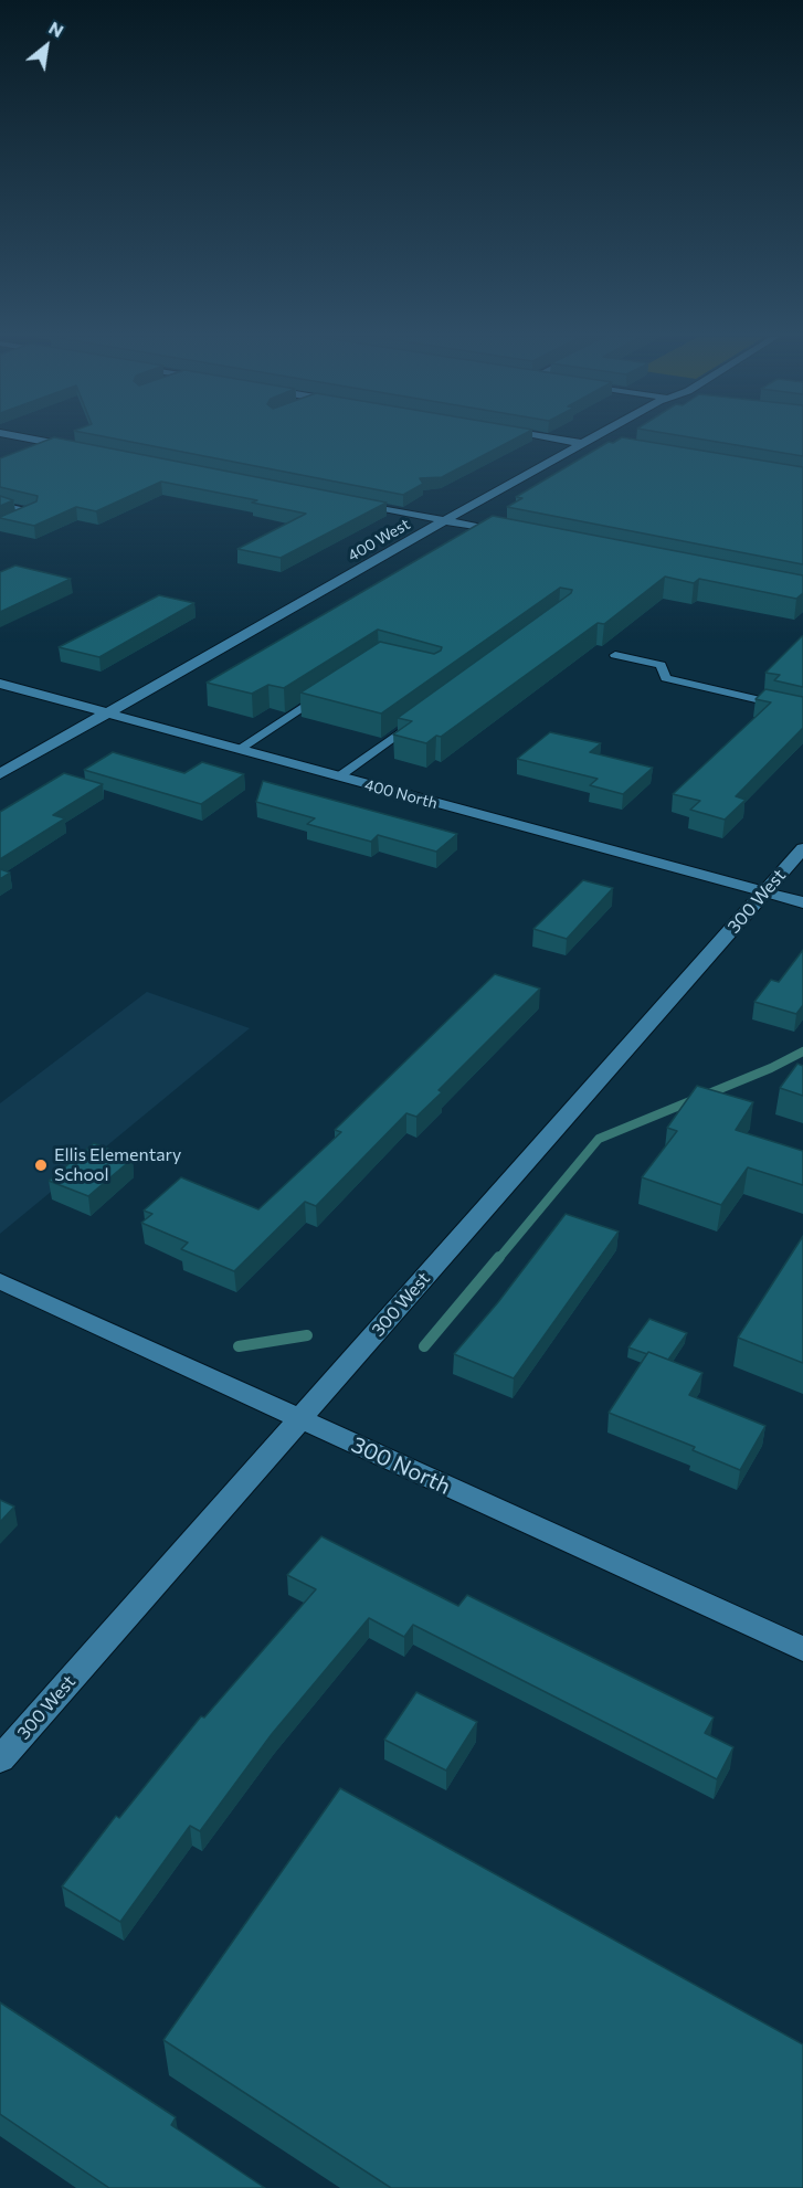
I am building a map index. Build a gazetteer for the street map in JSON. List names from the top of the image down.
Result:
{
  "streets": {
    "street": [
      "400 West",
      "400 North",
      "300 West",
      "300 North"
    ]
  },
  "crossings": [
    ["400 West", "400 North"],
    ["400 North", "300 West"],
    ["300 West", "300 North"]
  ],
  "places": ["Ellis Elementary School"],
  "north": "top right"
}
